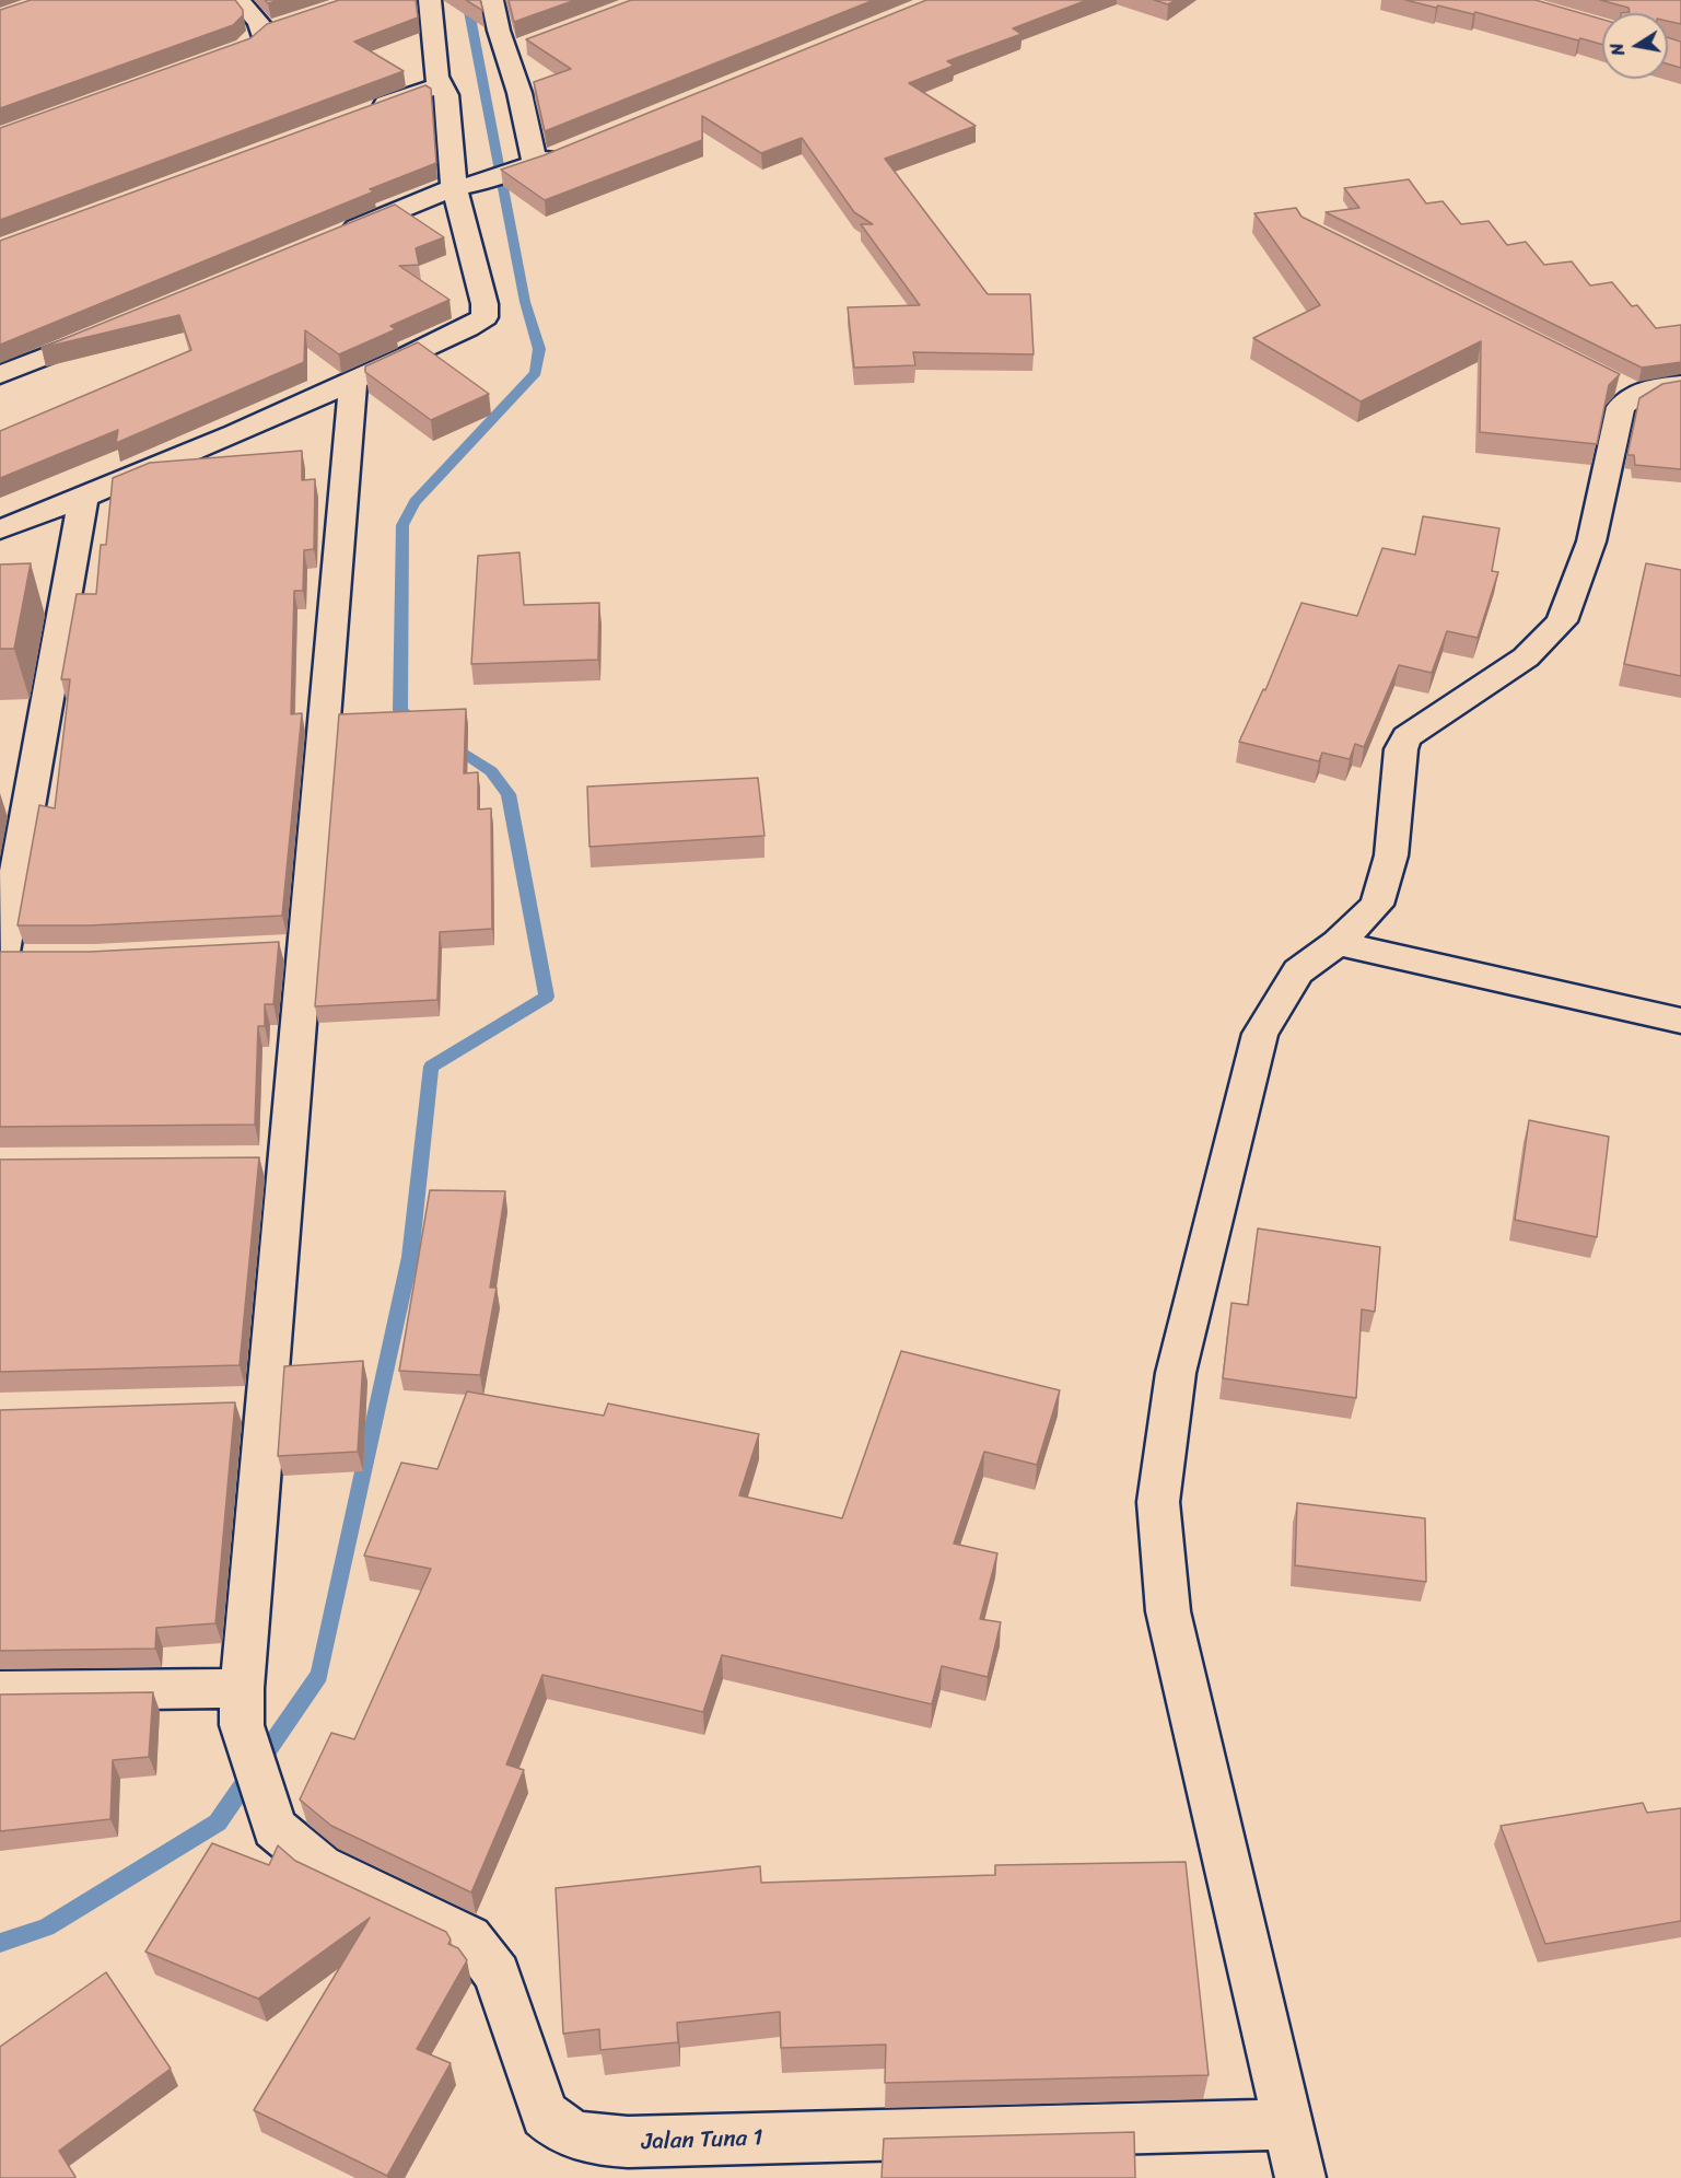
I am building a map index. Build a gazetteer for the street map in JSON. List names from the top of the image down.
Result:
{
  "streets": {
    "street": ["Jalan Tuna 1"]
  },
  "north": "left"
}
